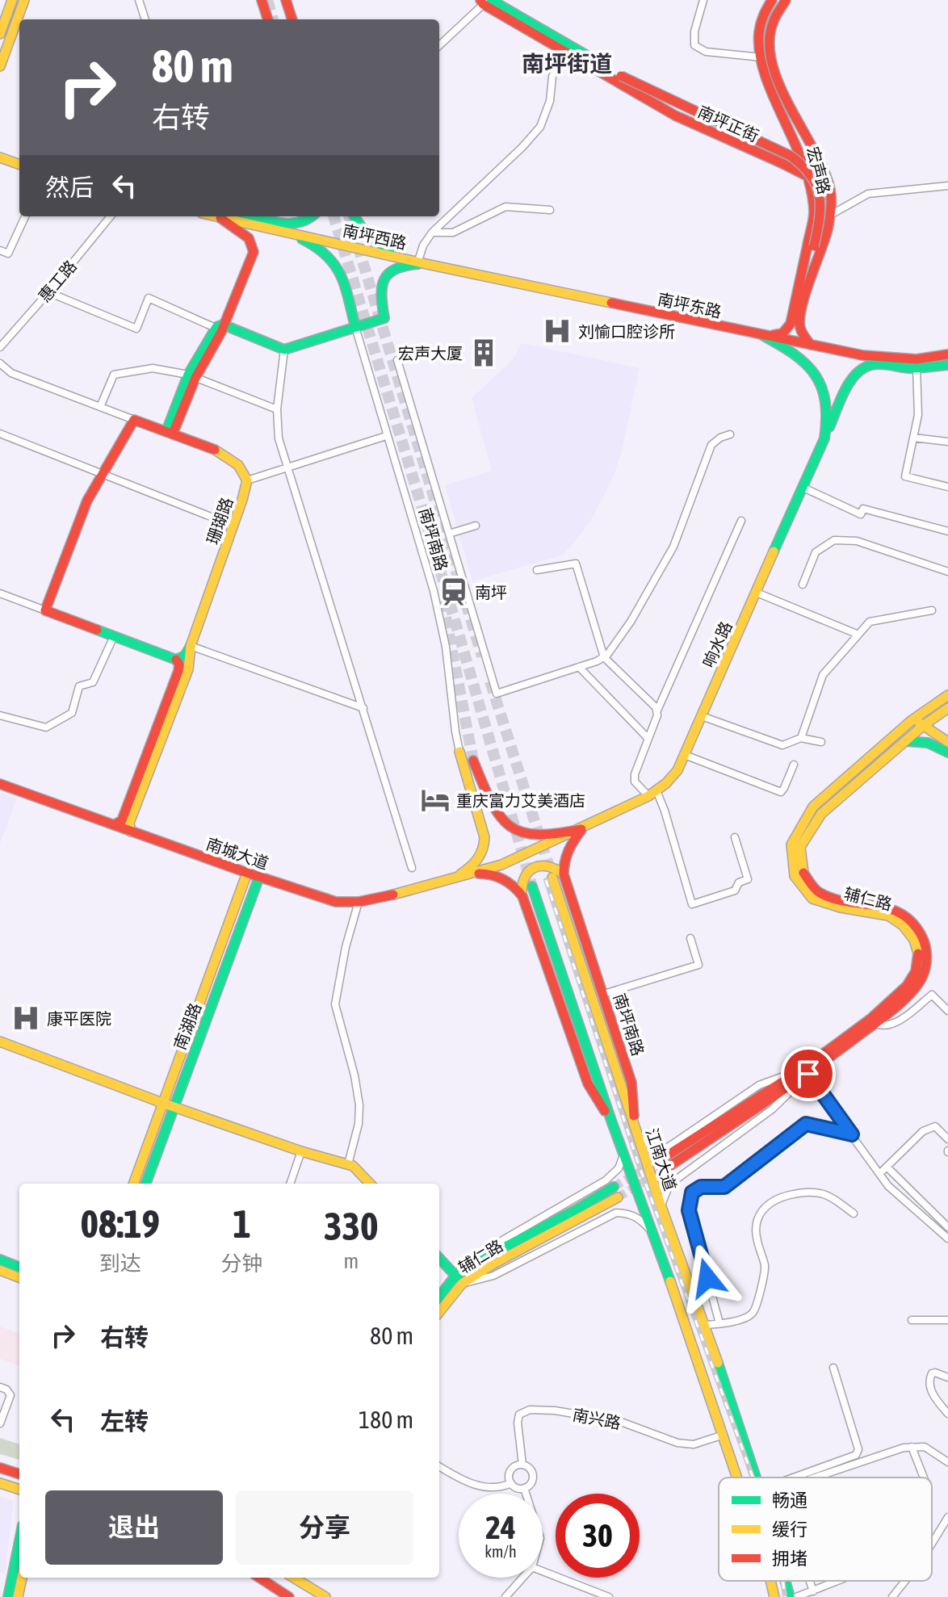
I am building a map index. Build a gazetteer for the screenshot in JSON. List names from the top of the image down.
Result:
{
  "streets": {
    "main road": [
      "南坪正街",
      "宏声路",
      "南坪西路",
      "南坪东路",
      "珊瑚路",
      "南坪南路",
      "响水路",
      "南城大道",
      "辅仁路",
      "南湖路",
      "江南大道"
    ],
    "street": ["惠工路", "南兴路"]
  },
  "crossings": [
    ["南坪正街", "宏声路"],
    ["宏声路", "南坪东路"],
    ["宏声路", "响水路"],
    ["南坪西路", "南坪东路"],
    ["南坪西路", "南坪南路"],
    ["南坪东路", "响水路"],
    ["珊瑚路", "南城大道"],
    ["南坪南路", "南城大道"],
    ["南坪南路", "江南大道"],
    ["响水路", "南城大道"],
    ["南城大道", "南湖路"],
    ["江南大道", "南兴路"]
  ],
  "districts": ["南坪街道"],
  "places": {
    "hospital": ["刘愉口腔诊所", "康平医院"],
    "building": ["宏声大厦"],
    "station": ["南坪"],
    "hotel": ["重庆富力艾美酒店"]
  },
  "legend": ["畅通", "缓行", "拥堵"],
  "page": {
    "turn": ["80 m", "右转"],
    "then": "然后",
    "eta": [
      "08:19",
      "到达",
      "1",
      "分钟",
      "330",
      "m"
    ],
    "list": [
      {
        "name": "右转",
        "value": "80 m"
      },
      {
        "name": "左转",
        "value": "180 m"
      }
    ],
    "buttons": ["退出", "分享"],
    "speed": "24 km/h",
    "limit": "30"
  }
}
